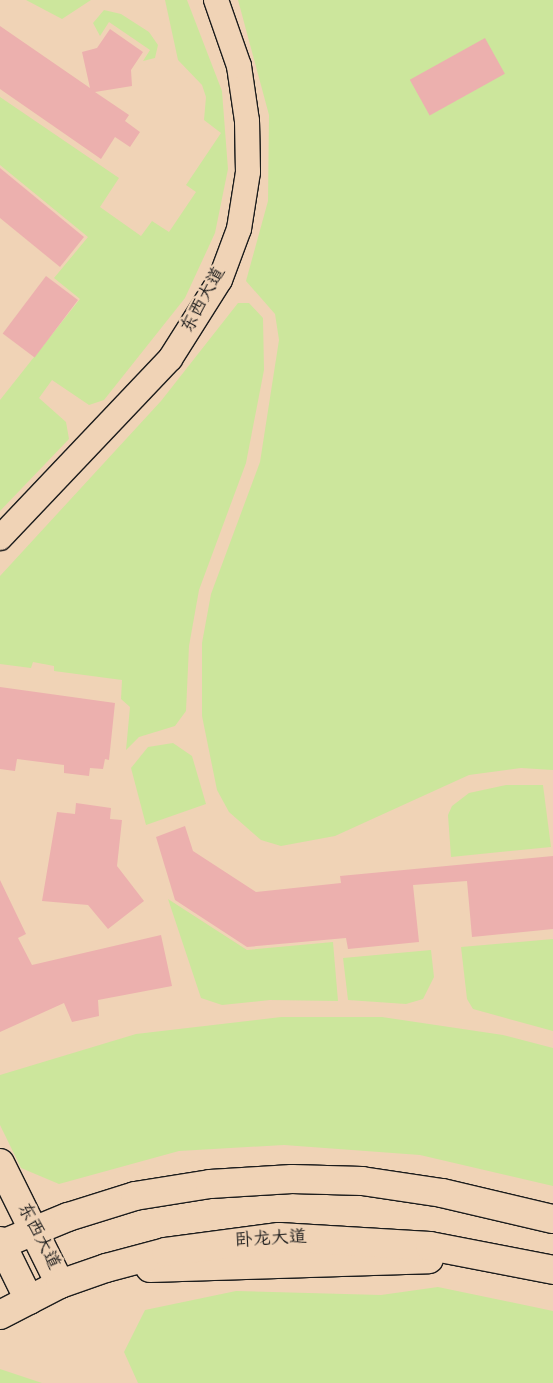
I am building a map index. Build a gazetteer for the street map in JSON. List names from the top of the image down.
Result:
{
  "streets": {
    "main road": ["东西大道"]
  }
}
